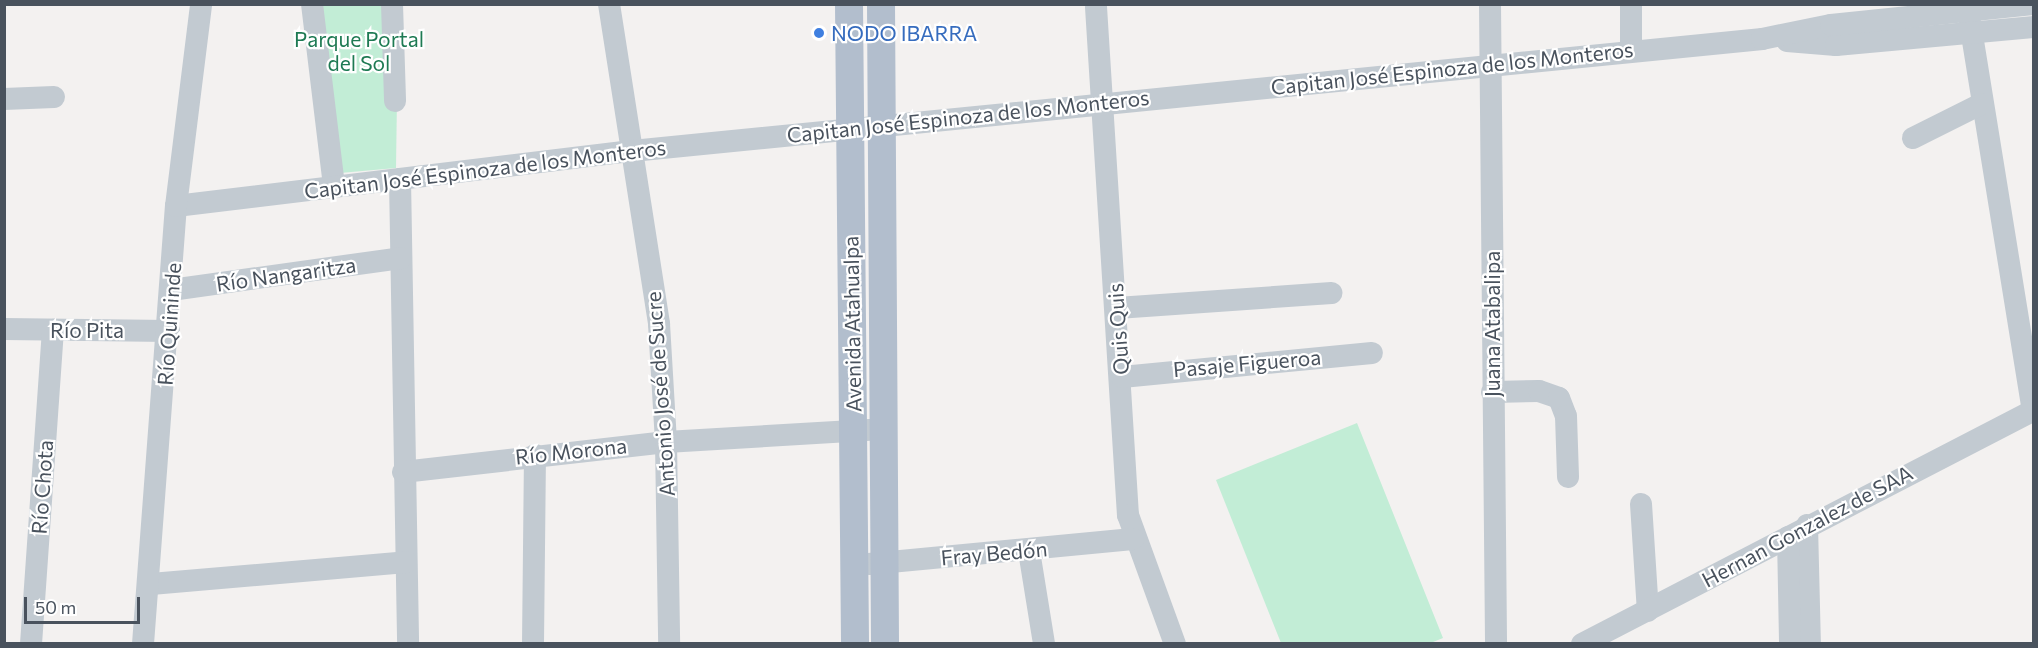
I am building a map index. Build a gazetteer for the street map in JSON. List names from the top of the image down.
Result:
{
  "streets": {
    "main road": ["Avenida Atahualpa"],
    "street": [
      "Capitan José Espinoza de los Monteros",
      "Río Nangaritza",
      "Río Quininde",
      "Juana Atabalipa",
      "Quis Quis",
      "Río Pita",
      "Pasaje Figueroa",
      "Antonio José de Sucre",
      "Río Morona",
      "Río Chota",
      "Hernan Gonzalez de SAA",
      "Fray Bedón"
    ]
  },
  "crossings": [
    ["Capitan José Espinoza de los Monteros", "Río Quininde"],
    ["Capitan José Espinoza de los Monteros", "Avenida Atahualpa"],
    ["Capitan José Espinoza de los Monteros", "Juana Atabalipa"],
    ["Capitan José Espinoza de los Monteros", "Quis Quis"],
    ["Capitan José Espinoza de los Monteros", "Antonio José de Sucre"],
    ["Río Nangaritza", "Río Quininde"],
    ["Río Quininde", "Río Pita"],
    ["Avenida Atahualpa", "Río Morona"],
    ["Avenida Atahualpa", "Fray Bedón"],
    ["Quis Quis", "Pasaje Figueroa"],
    ["Quis Quis", "Fray Bedón"],
    ["Río Pita", "Río Chota"],
    ["Antonio José de Sucre", "Río Morona"]
  ],
  "parks": ["Parque Portal del Sol"],
  "places": ["NODO IBARRA"],
  "scale_bar": "50 m"
}
